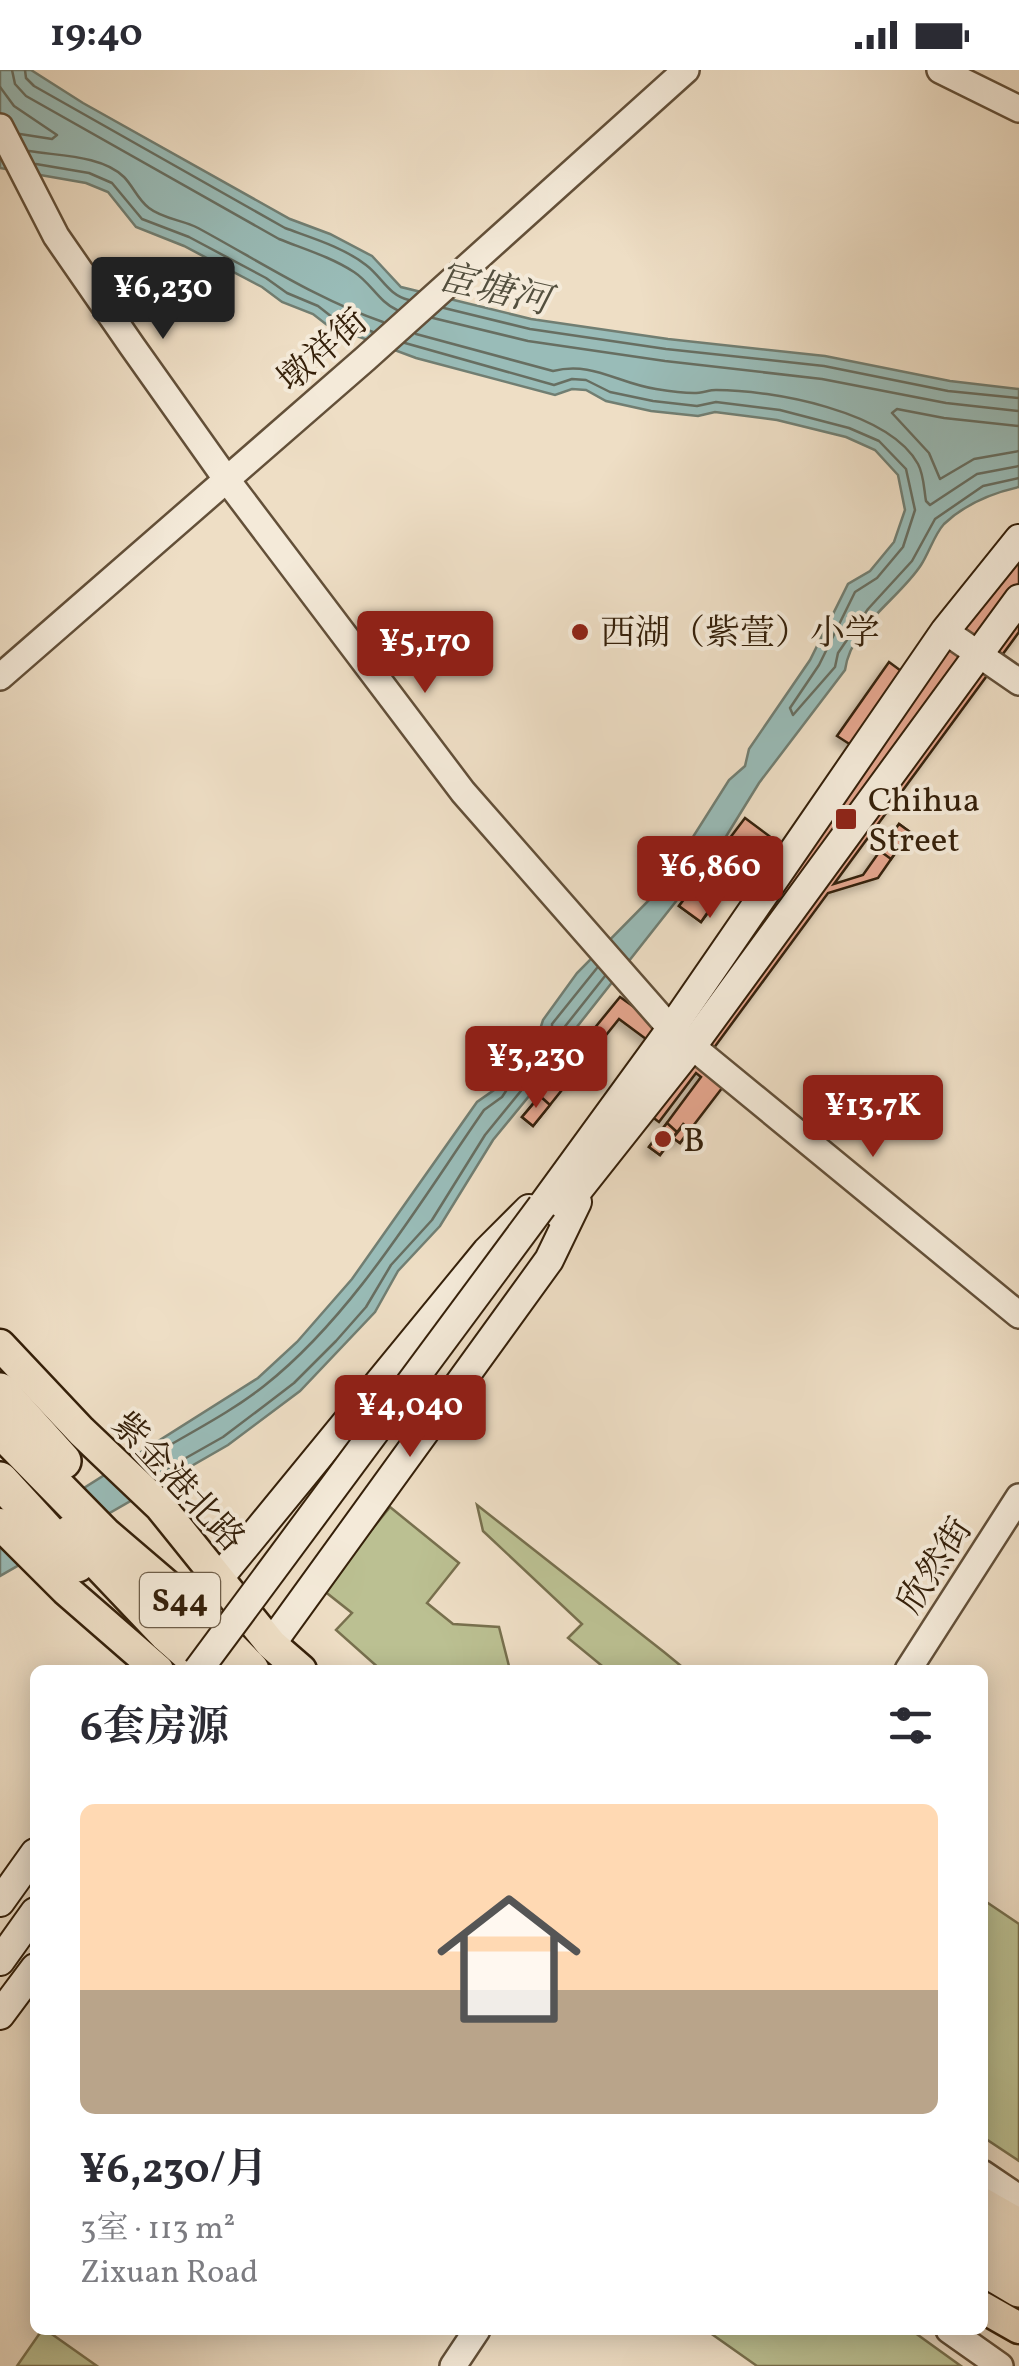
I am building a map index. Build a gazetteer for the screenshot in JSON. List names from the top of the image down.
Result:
{
  "streets": {
    "highway": ["S44"],
    "main road": ["紫金港北路"],
    "street": ["墩祥街", "欣然街"]
  },
  "crossings": [
    ["紫金港北路", "S44"]
  ],
  "water": ["宦塘河"],
  "places": {
    "other": ["西湖（紫萱）小学", "B"],
    "transit": ["Chihua Street"]
  },
  "page": {
    "status": "19:40",
    "price": [
      "¥6,230",
      "¥5,170",
      "¥6,860",
      "¥3,230",
      "¥13.7K",
      "¥4,040"
    ],
    "heading": "6套房源",
    "list": [
      {
        "name": "¥6,230/月",
        "note": "3室 · 113 m² · Zixuan Road"
      }
    ]
  }
}
